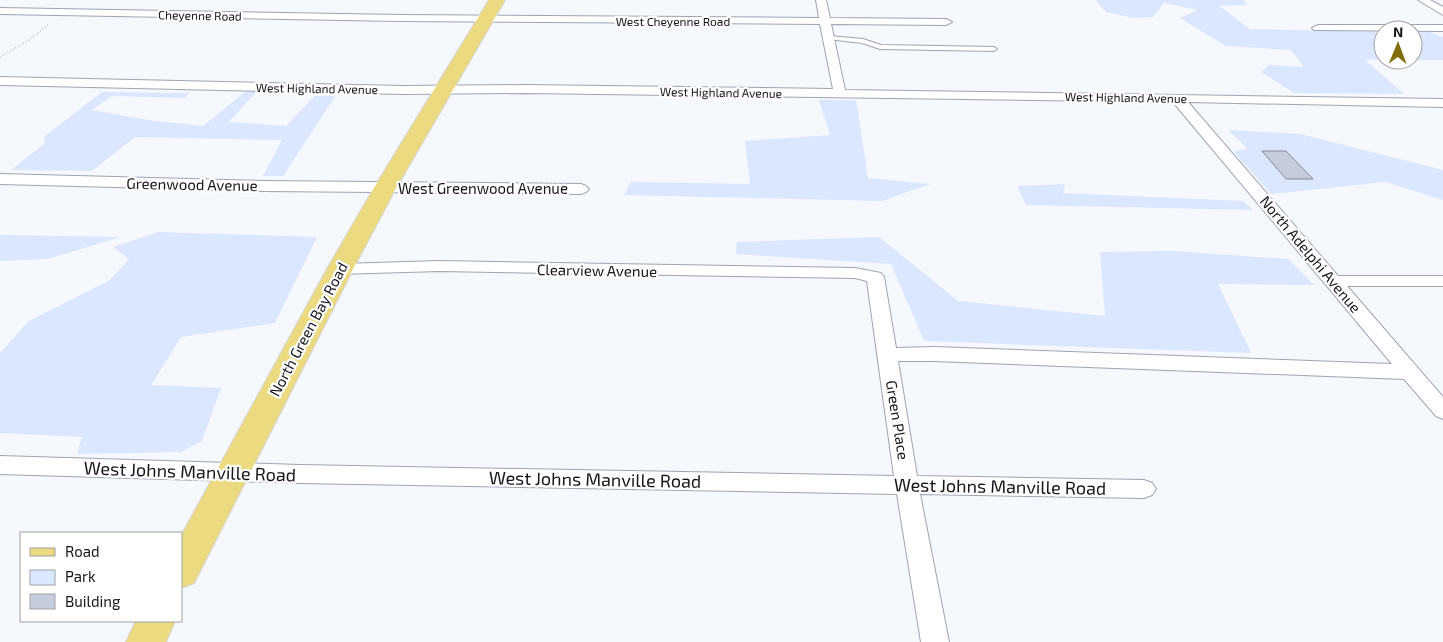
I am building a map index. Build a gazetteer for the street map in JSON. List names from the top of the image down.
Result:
{
  "streets": {
    "main road": ["North Green Bay Road"],
    "street": [
      "Cheyenne Road",
      "West Cheyenne Road",
      "West Highland Avenue",
      "Greenwood Avenue",
      "West Greenwood Avenue",
      "North Adelphi Avenue",
      "Clearview Avenue",
      "Green Place",
      "West Johns Manville Road"
    ]
  },
  "crossings": [
    ["Cheyenne Road", "West Cheyenne Road"],
    ["West Cheyenne Road", "North Green Bay Road"],
    ["West Highland Avenue", "North Adelphi Avenue"],
    ["West Highland Avenue", "North Green Bay Road"],
    ["Greenwood Avenue", "West Greenwood Avenue"],
    ["Greenwood Avenue", "North Green Bay Road"],
    ["West Greenwood Avenue", "North Green Bay Road"],
    ["Clearview Avenue", "North Green Bay Road"],
    ["Clearview Avenue", "Green Place"],
    ["North Green Bay Road", "West Johns Manville Road"],
    ["Green Place", "West Johns Manville Road"]
  ],
  "legend": ["Road", "Park", "Building"],
  "north": "top"
}
